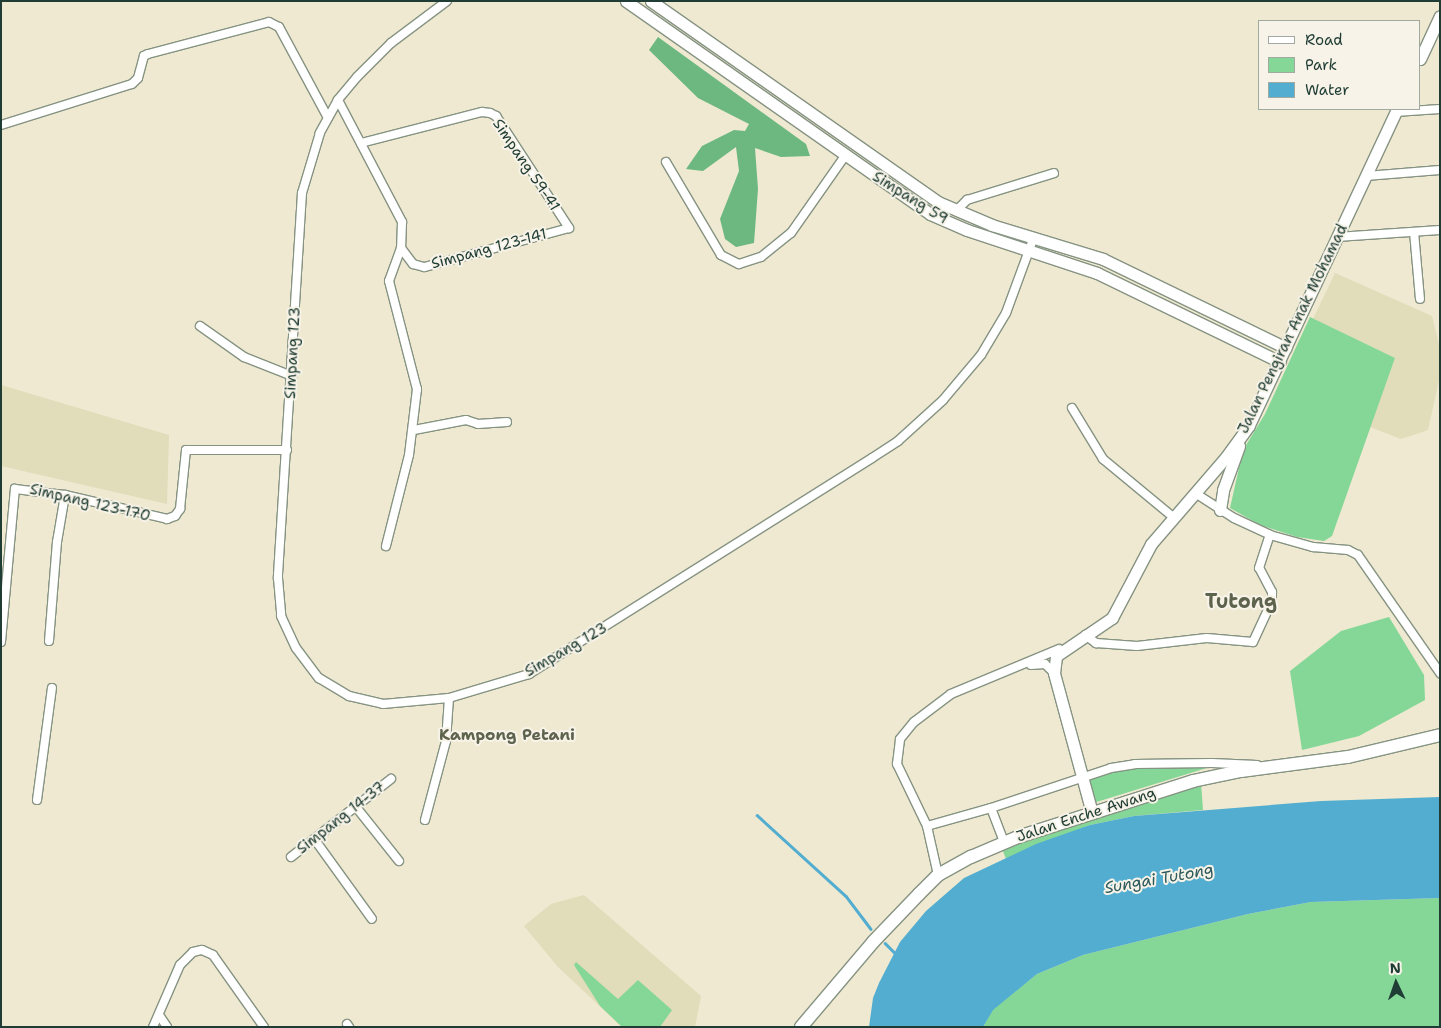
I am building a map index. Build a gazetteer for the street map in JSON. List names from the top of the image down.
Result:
{
  "streets": {
    "main road": ["Jalan Enche Awang"],
    "street": [
      "Simpang 59-41",
      "Simpang 59",
      "Simpang 123-141",
      "Jalan Pengiran Anak Mohamad",
      "Simpang 123",
      "Simpang 123-170",
      "Simpang 14-37"
    ]
  },
  "crossings": [
    ["Simpang 59-41", "Simpang 123-141"],
    ["Simpang 59", "Jalan Pengiran Anak Mohamad"],
    ["Simpang 59", "Simpang 123"],
    ["Simpang 123", "Simpang 123-170"]
  ],
  "districts": ["Tutong", "Kampong Petani"],
  "water": ["Sungai Tutong"],
  "legend": ["Road", "Park", "Water"],
  "north": "top"
}
